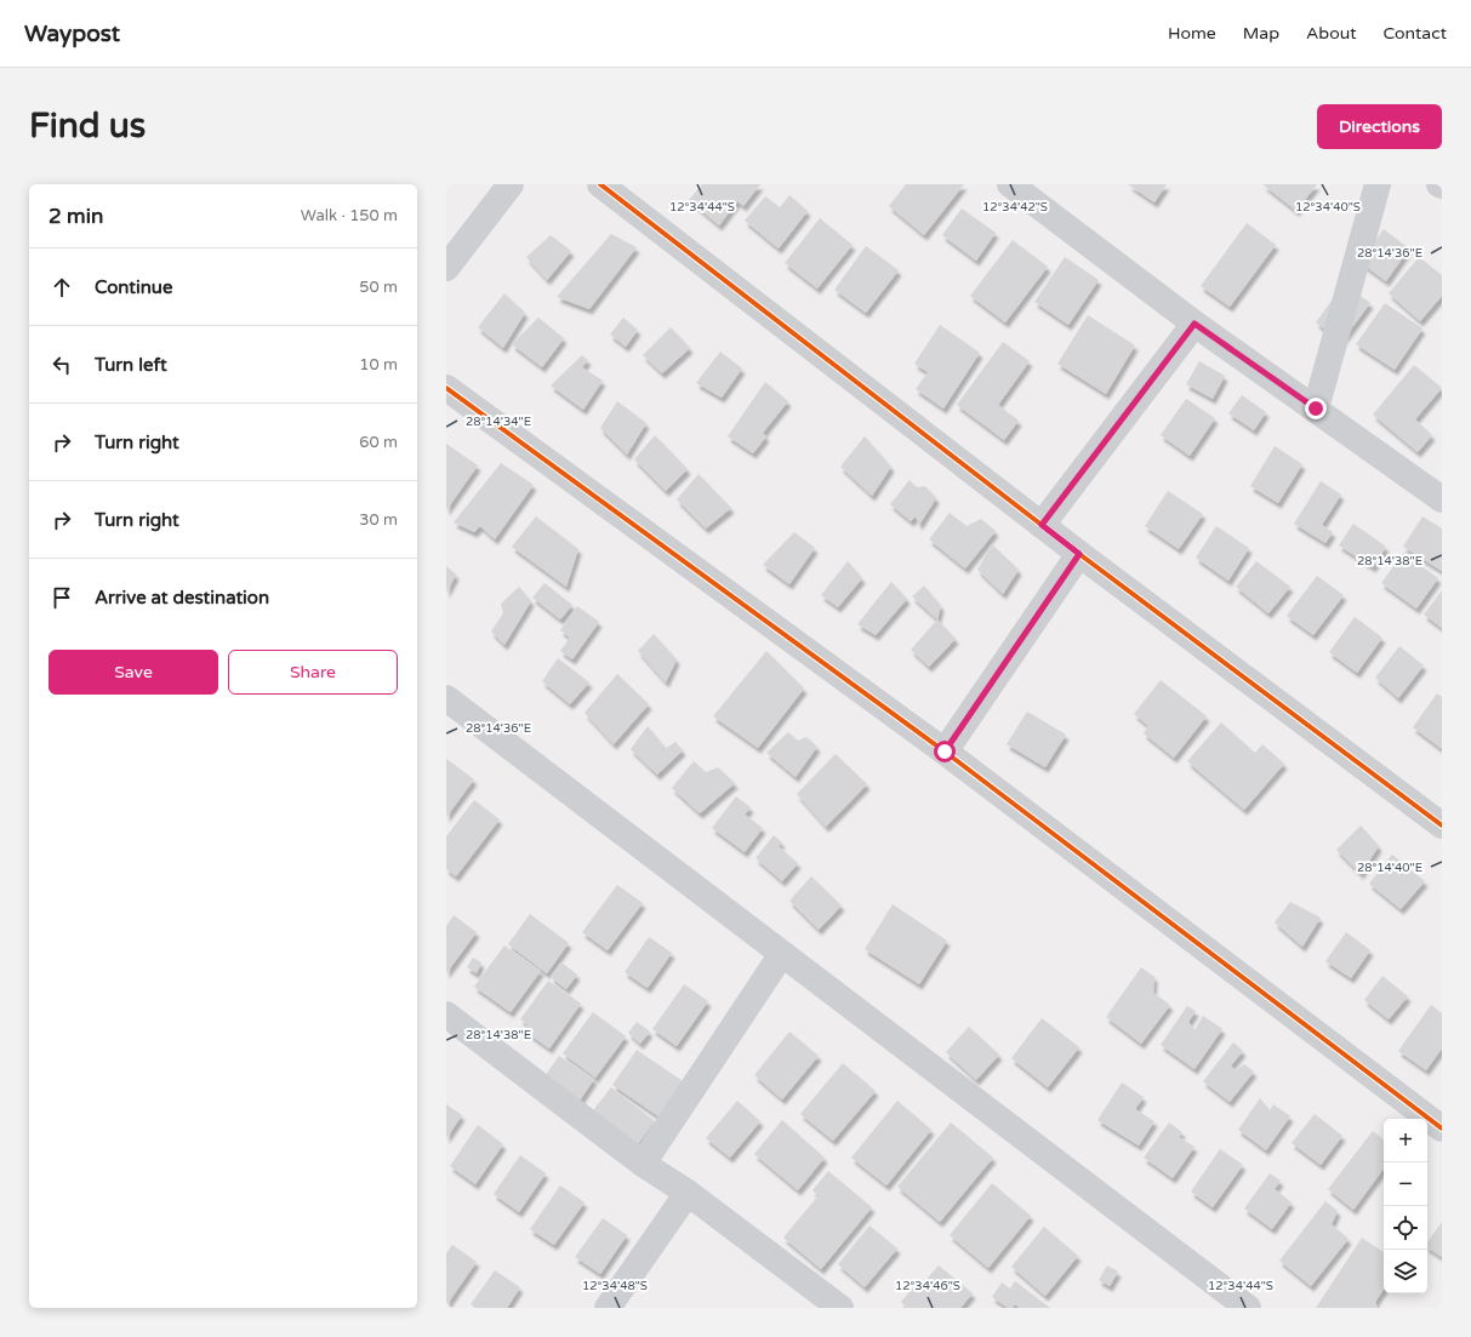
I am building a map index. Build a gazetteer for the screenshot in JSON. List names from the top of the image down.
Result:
{
  "page": {
    "header": "Waypost",
    "nav": [
      "Home",
      "Map",
      "About",
      "Contact"
    ],
    "buttons": [
      "Directions",
      ["Save", "Share"]
    ],
    "title": "Find us",
    "heading": ["2 min", "Walk · 150 m"],
    "list": [
      ["Continue", "50 m"],
      ["Turn left", "10 m"],
      ["Turn right", "60 m"],
      ["Turn right", "30 m"],
      "Arrive at destination"
    ],
    "map_buttons": ["+", "−"]
  },
  "coordinates": [
    "12°34'44\"S",
    "12°34'42\"S",
    "12°34'40\"S",
    "28°14'36\"E",
    "28°14'34\"E",
    "28°14'38\"E",
    "28°14'40\"E",
    "12°34'48\"S",
    "12°34'46\"S"
  ]
}
